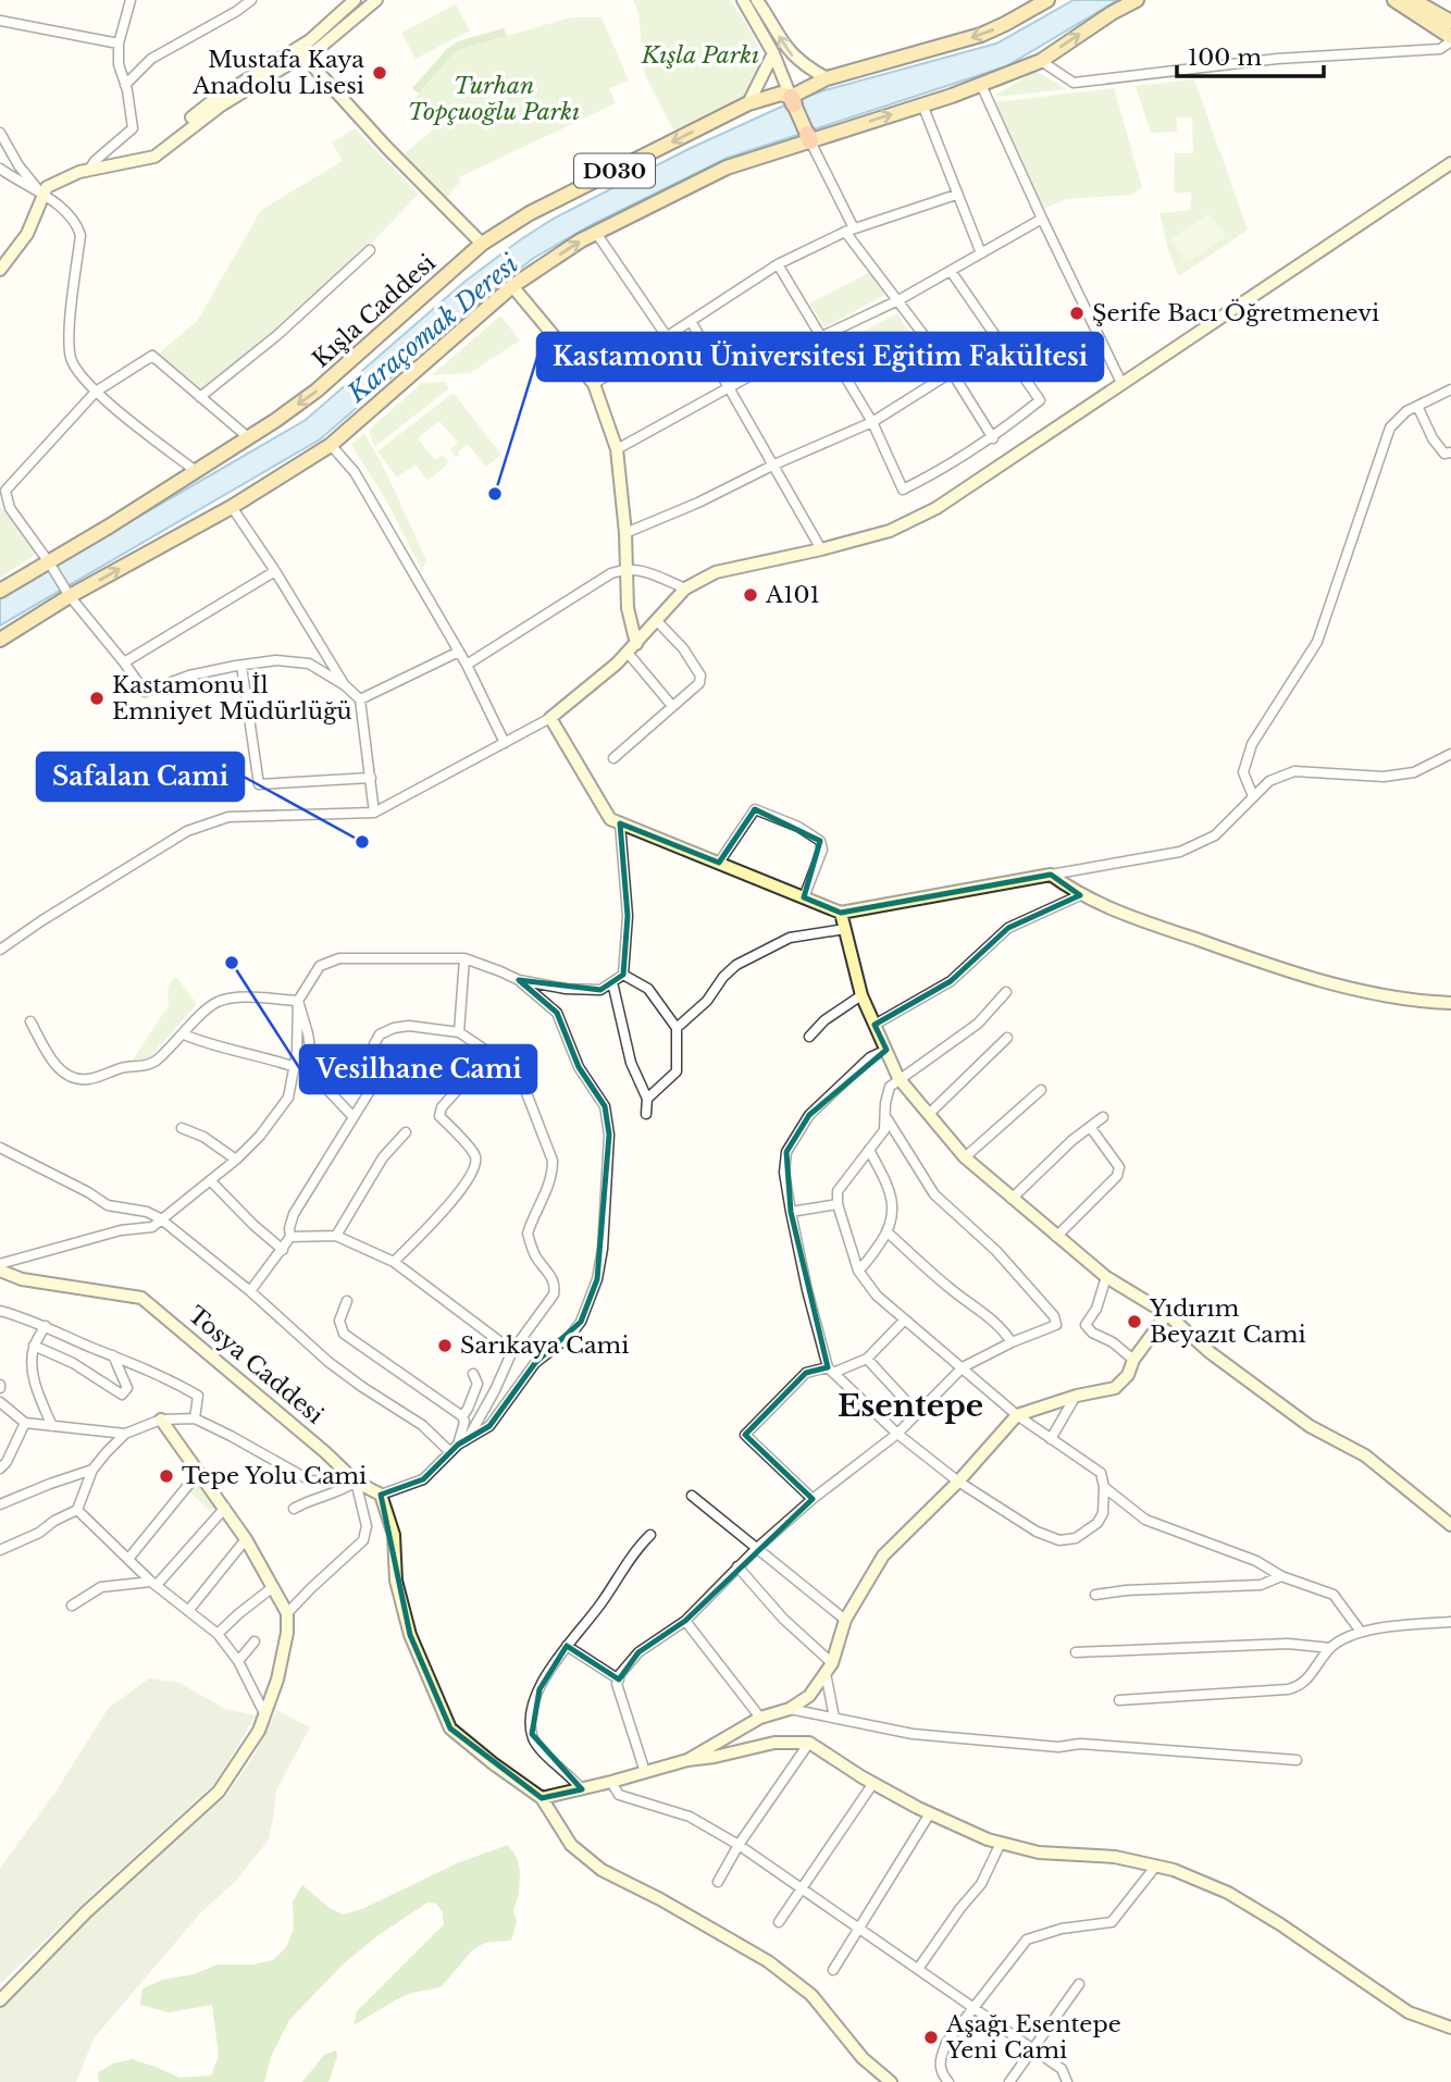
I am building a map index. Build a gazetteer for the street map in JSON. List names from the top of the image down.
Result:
{
  "streets": {
    "main road": ["D030", "Kışla Caddesi"],
    "street": ["Tosya Caddesi"]
  },
  "districts": ["Esentepe"],
  "water": ["Karaçomak Deresi"],
  "parks": ["Kışla Parkı", "Turhan Topçuoğlu Parkı"],
  "places": [
    "Mustafa Kaya Anadolu Lisesi",
    "Şerife Bacı Öğretmenevi",
    "Kastamonu Üniversitesi Eğitim Fakültesi",
    "A101",
    "Kastamonu İl Emniyet Müdürlüğü",
    "Safalan Cami",
    "Vesilhane Cami",
    "Yıdırım Beyazıt Cami",
    "Sarıkaya Cami",
    "Tepe Yolu Cami",
    "Aşağı Esentepe Yeni Cami"
  ],
  "scale_bar": "100 m"
}
